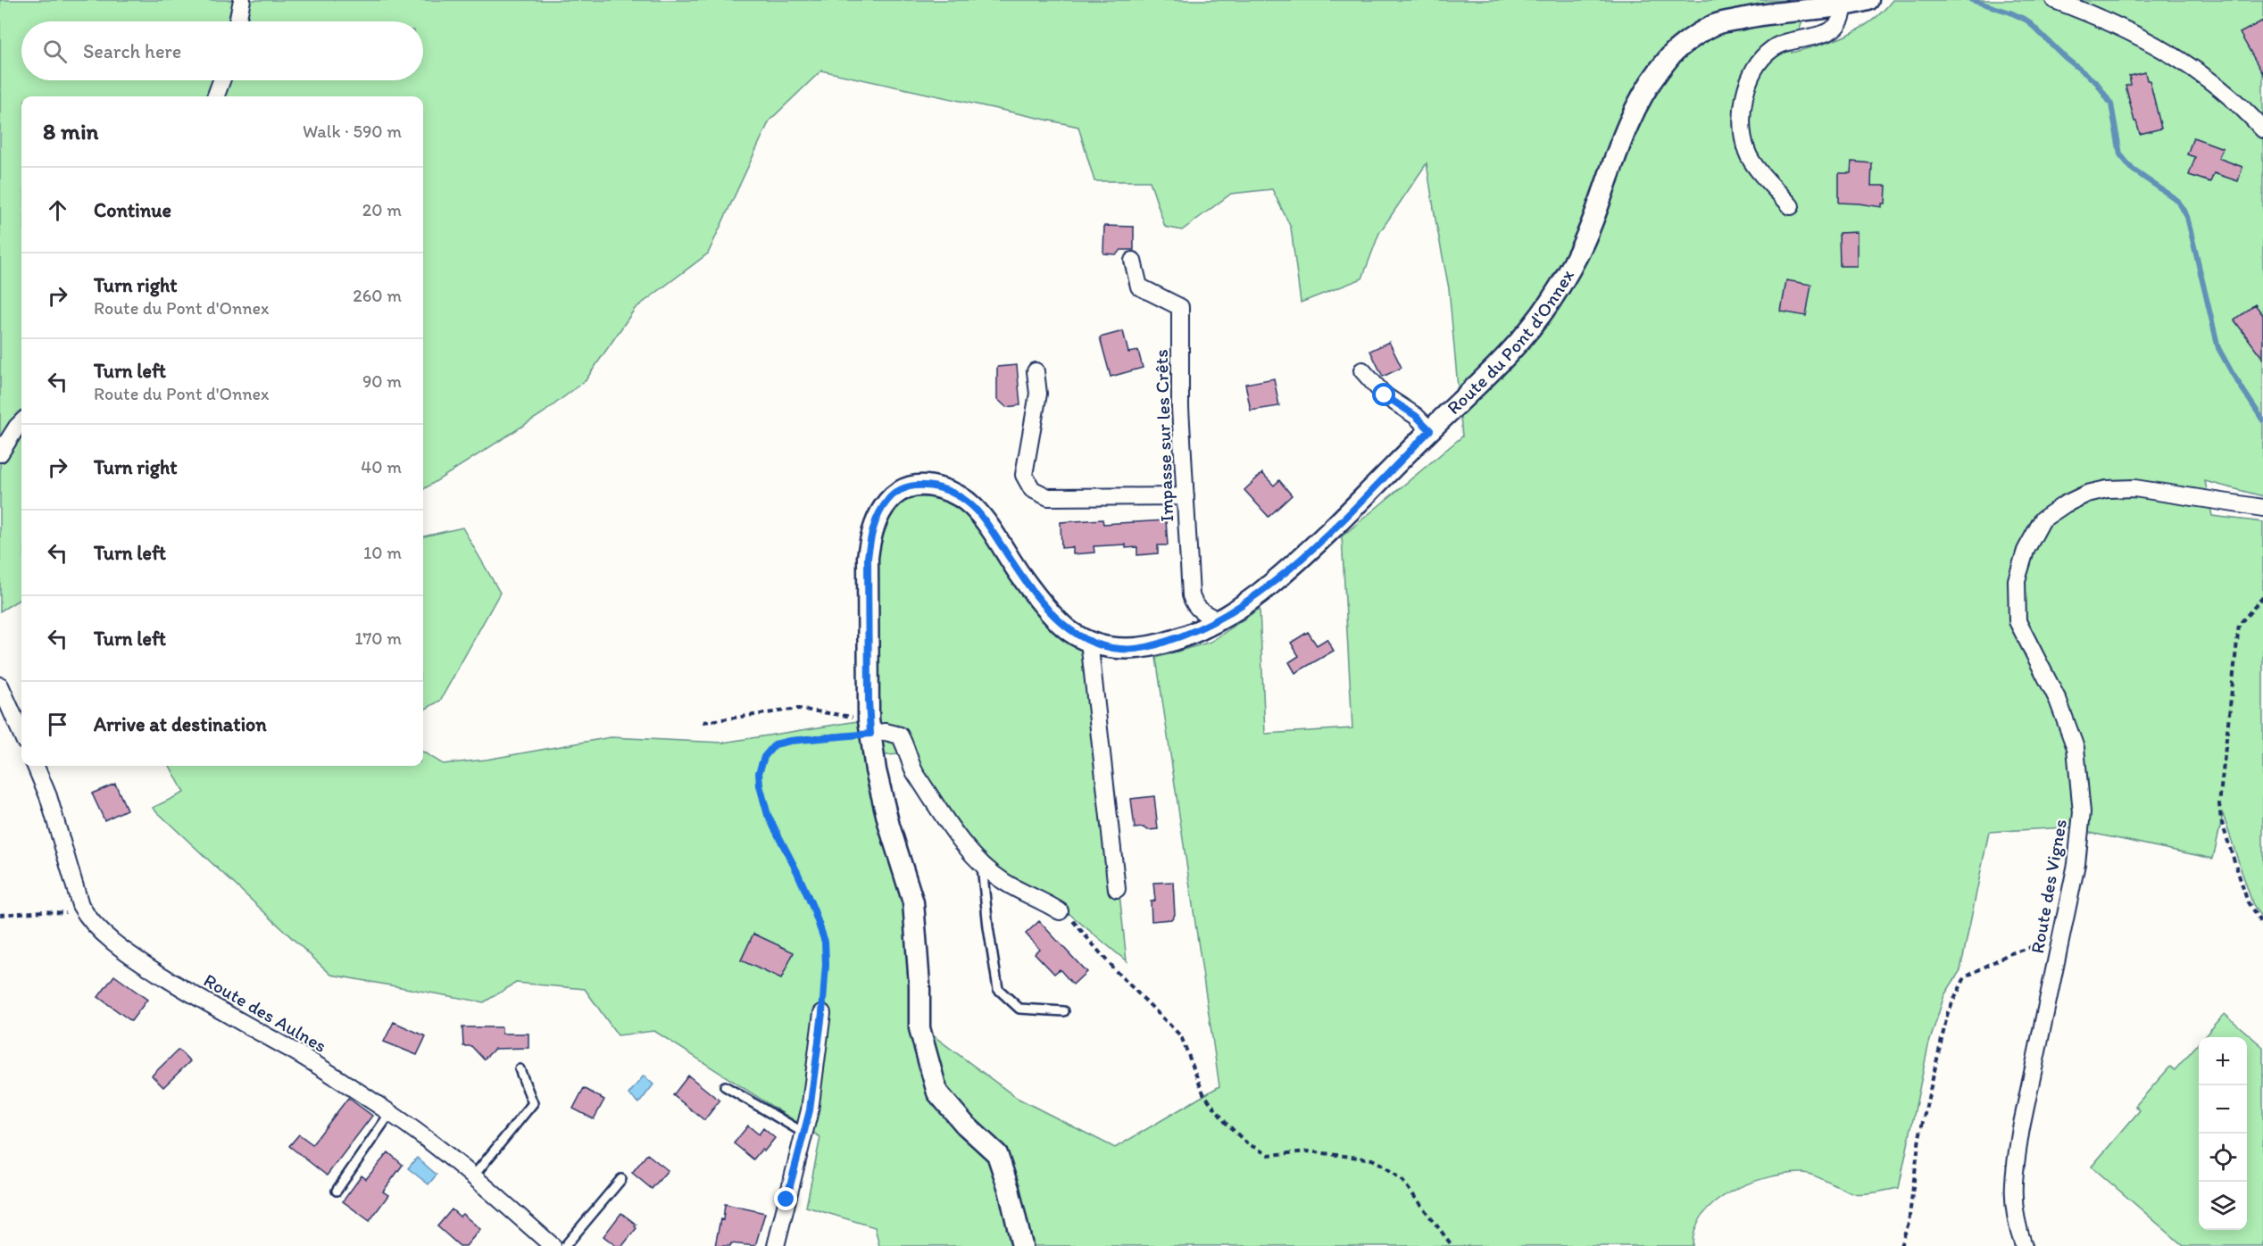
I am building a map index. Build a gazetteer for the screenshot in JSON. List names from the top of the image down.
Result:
{
  "streets": {
    "street": [
      "Route du Pont d'Onnex",
      "Impasse sur les Crêts",
      "Route des Vignes",
      "Route des Aulnes"
    ]
  },
  "crossings": [
    ["Route du Pont d'Onnex", "Impasse sur les Crêts"]
  ],
  "page": {
    "search": "Search here",
    "heading": ["8 min", "Walk · 590 m"],
    "list": [
      ["Continue", "20 m"],
      ["Turn right", "Route du Pont d'Onnex", "260 m"],
      ["Turn left", "Route du Pont d'Onnex", "90 m"],
      ["Turn right", "40 m"],
      ["Turn left", "10 m"],
      ["Turn left", "170 m"],
      "Arrive at destination"
    ],
    "map_buttons": ["+", "−"]
  }
}
